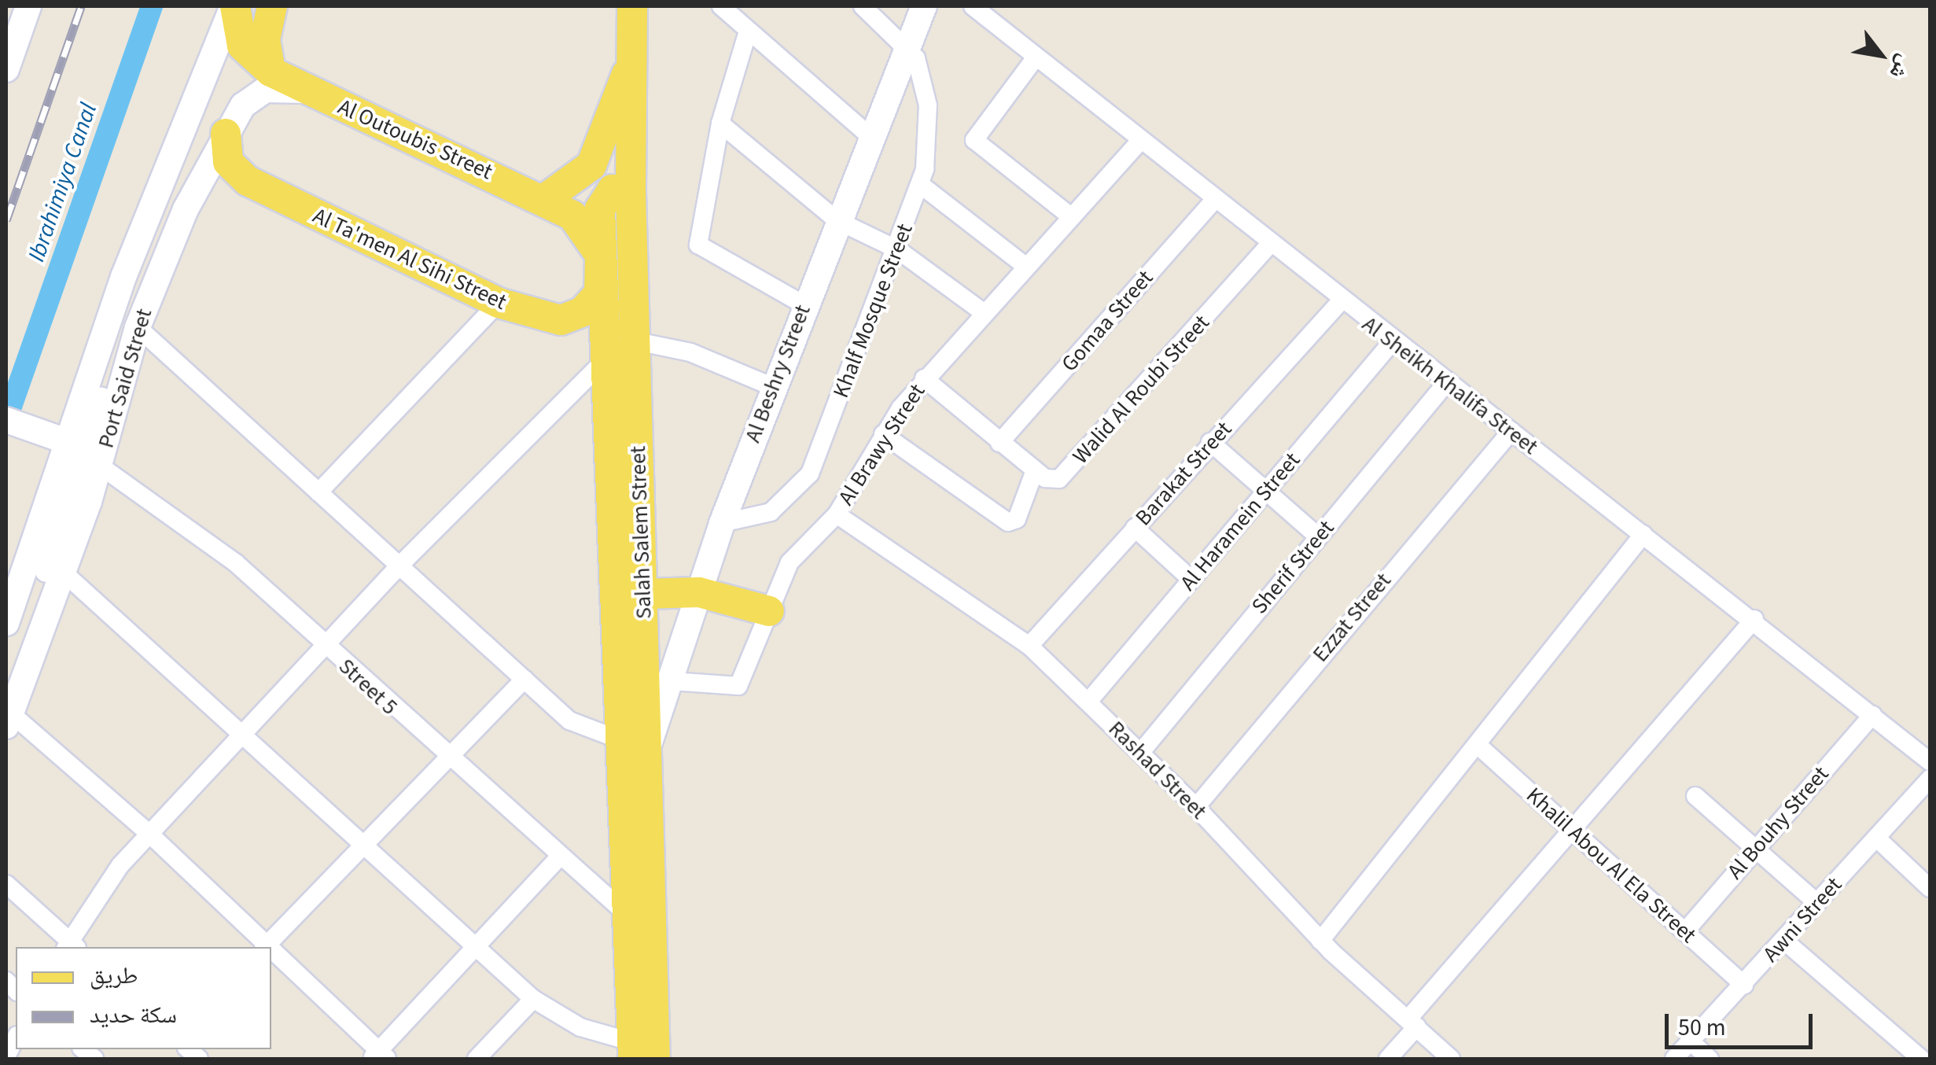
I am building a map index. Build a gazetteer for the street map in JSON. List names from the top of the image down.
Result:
{
  "streets": {
    "main road": [
      "Al Outoubis Street",
      "Al Ta'men Al Sihi Street",
      "Al Beshry Street",
      "Port Said Street",
      "Salah Salem Street"
    ],
    "street": [
      "Khalf Mosque Street",
      "Gomaa Street",
      "Al Sheikh Khalifa Street",
      "Walid Al Roubi Street",
      "Al Brawy Street",
      "Barakat Street",
      "Al Haramein Street",
      "Sherif Street",
      "Ezzat Street",
      "Street 5",
      "Rashad Street",
      "Al Bouhy Street",
      "Khalil Abou Al Ela Street",
      "Awni Street"
    ]
  },
  "crossings": [
    ["Al Outoubis Street", "Al Ta'men Al Sihi Street"],
    ["Al Outoubis Street", "Port Said Street"],
    ["Al Outoubis Street", "Salah Salem Street"],
    ["Al Ta'men Al Sihi Street", "Port Said Street"],
    ["Al Ta'men Al Sihi Street", "Salah Salem Street"],
    ["Khalf Mosque Street", "Al Beshry Street"],
    ["Gomaa Street", "Al Sheikh Khalifa Street"],
    ["Al Beshry Street", "Al Brawy Street"],
    ["Al Beshry Street", "Salah Salem Street"],
    ["Port Said Street", "Street 5"],
    ["Al Sheikh Khalifa Street", "Walid Al Roubi Street"],
    ["Al Sheikh Khalifa Street", "Al Brawy Street"],
    ["Al Sheikh Khalifa Street", "Barakat Street"],
    ["Al Sheikh Khalifa Street", "Al Haramein Street"],
    ["Al Sheikh Khalifa Street", "Sherif Street"],
    ["Al Sheikh Khalifa Street", "Ezzat Street"],
    ["Al Sheikh Khalifa Street", "Al Bouhy Street"],
    ["Al Brawy Street", "Rashad Street"],
    ["Barakat Street", "Rashad Street"],
    ["Al Haramein Street", "Rashad Street"],
    ["Salah Salem Street", "Street 5"],
    ["Sherif Street", "Rashad Street"],
    ["Ezzat Street", "Rashad Street"],
    ["Al Bouhy Street", "Khalil Abou Al Ela Street"],
    ["Khalil Abou Al Ela Street", "Awni Street"]
  ],
  "water": ["Ibrahimiya Canal"],
  "legend": ["طريق", "سكة حديد"],
  "scale_bar": "50 m",
  "north": "bottom right"
}
